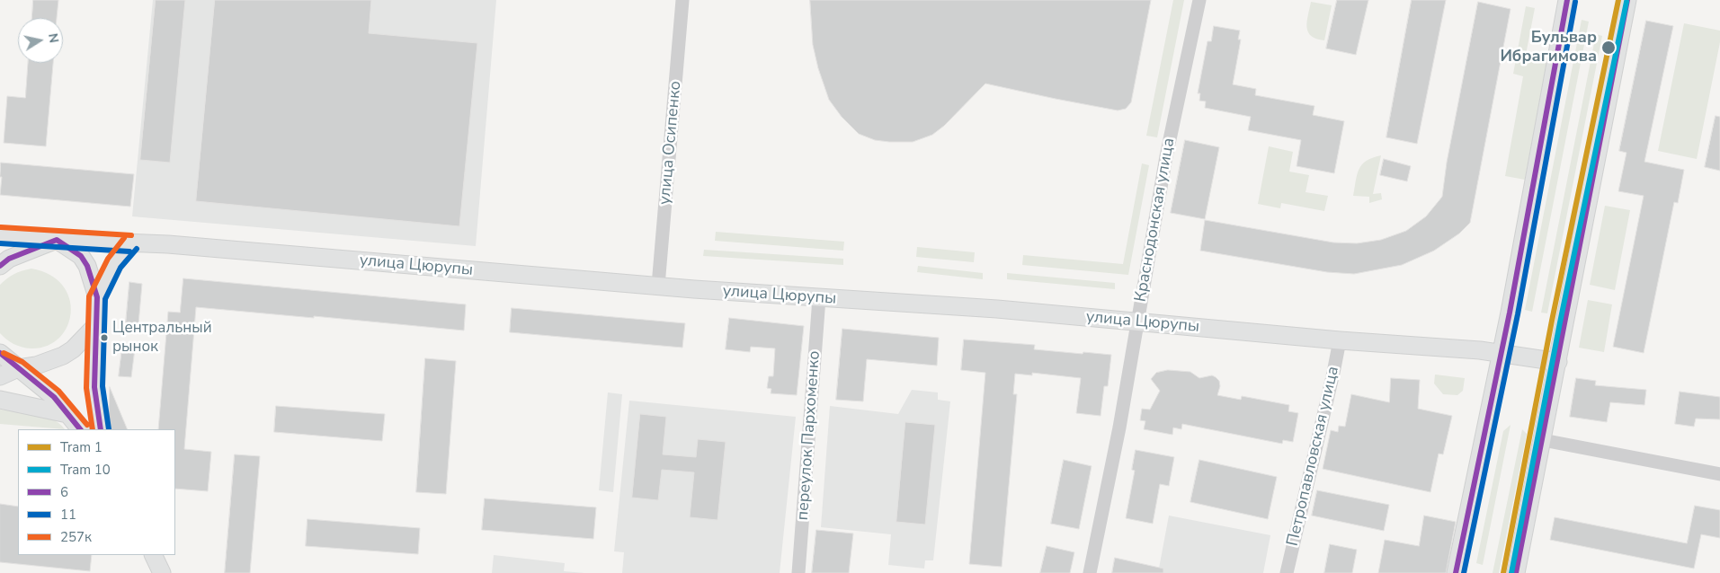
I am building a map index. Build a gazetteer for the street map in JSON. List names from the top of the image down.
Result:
{
  "streets": {
    "main road": ["улица Цюрупы"],
    "street": [
      "улица Осипенко",
      "Краснодонская улица",
      "переулок Пархоменко",
      "Петропавловская улица"
    ]
  },
  "crossings": [
    ["улица Осипенко", "улица Цюрупы"],
    ["Краснодонская улица", "улица Цюрупы"],
    ["улица Цюрупы", "переулок Пархоменко"],
    ["улица Цюрупы", "Петропавловская улица"]
  ],
  "places": ["Бульвар Ибрагимова", "Центральный рынок"],
  "lines": [
    "tram line 1",
    "transit line 6",
    "tram line 10",
    "transit line 11",
    "transit line 257к"
  ],
  "legend": [
    "Tram 1",
    "Tram 10",
    "6",
    "11",
    "257к"
  ],
  "north": "right"
}
